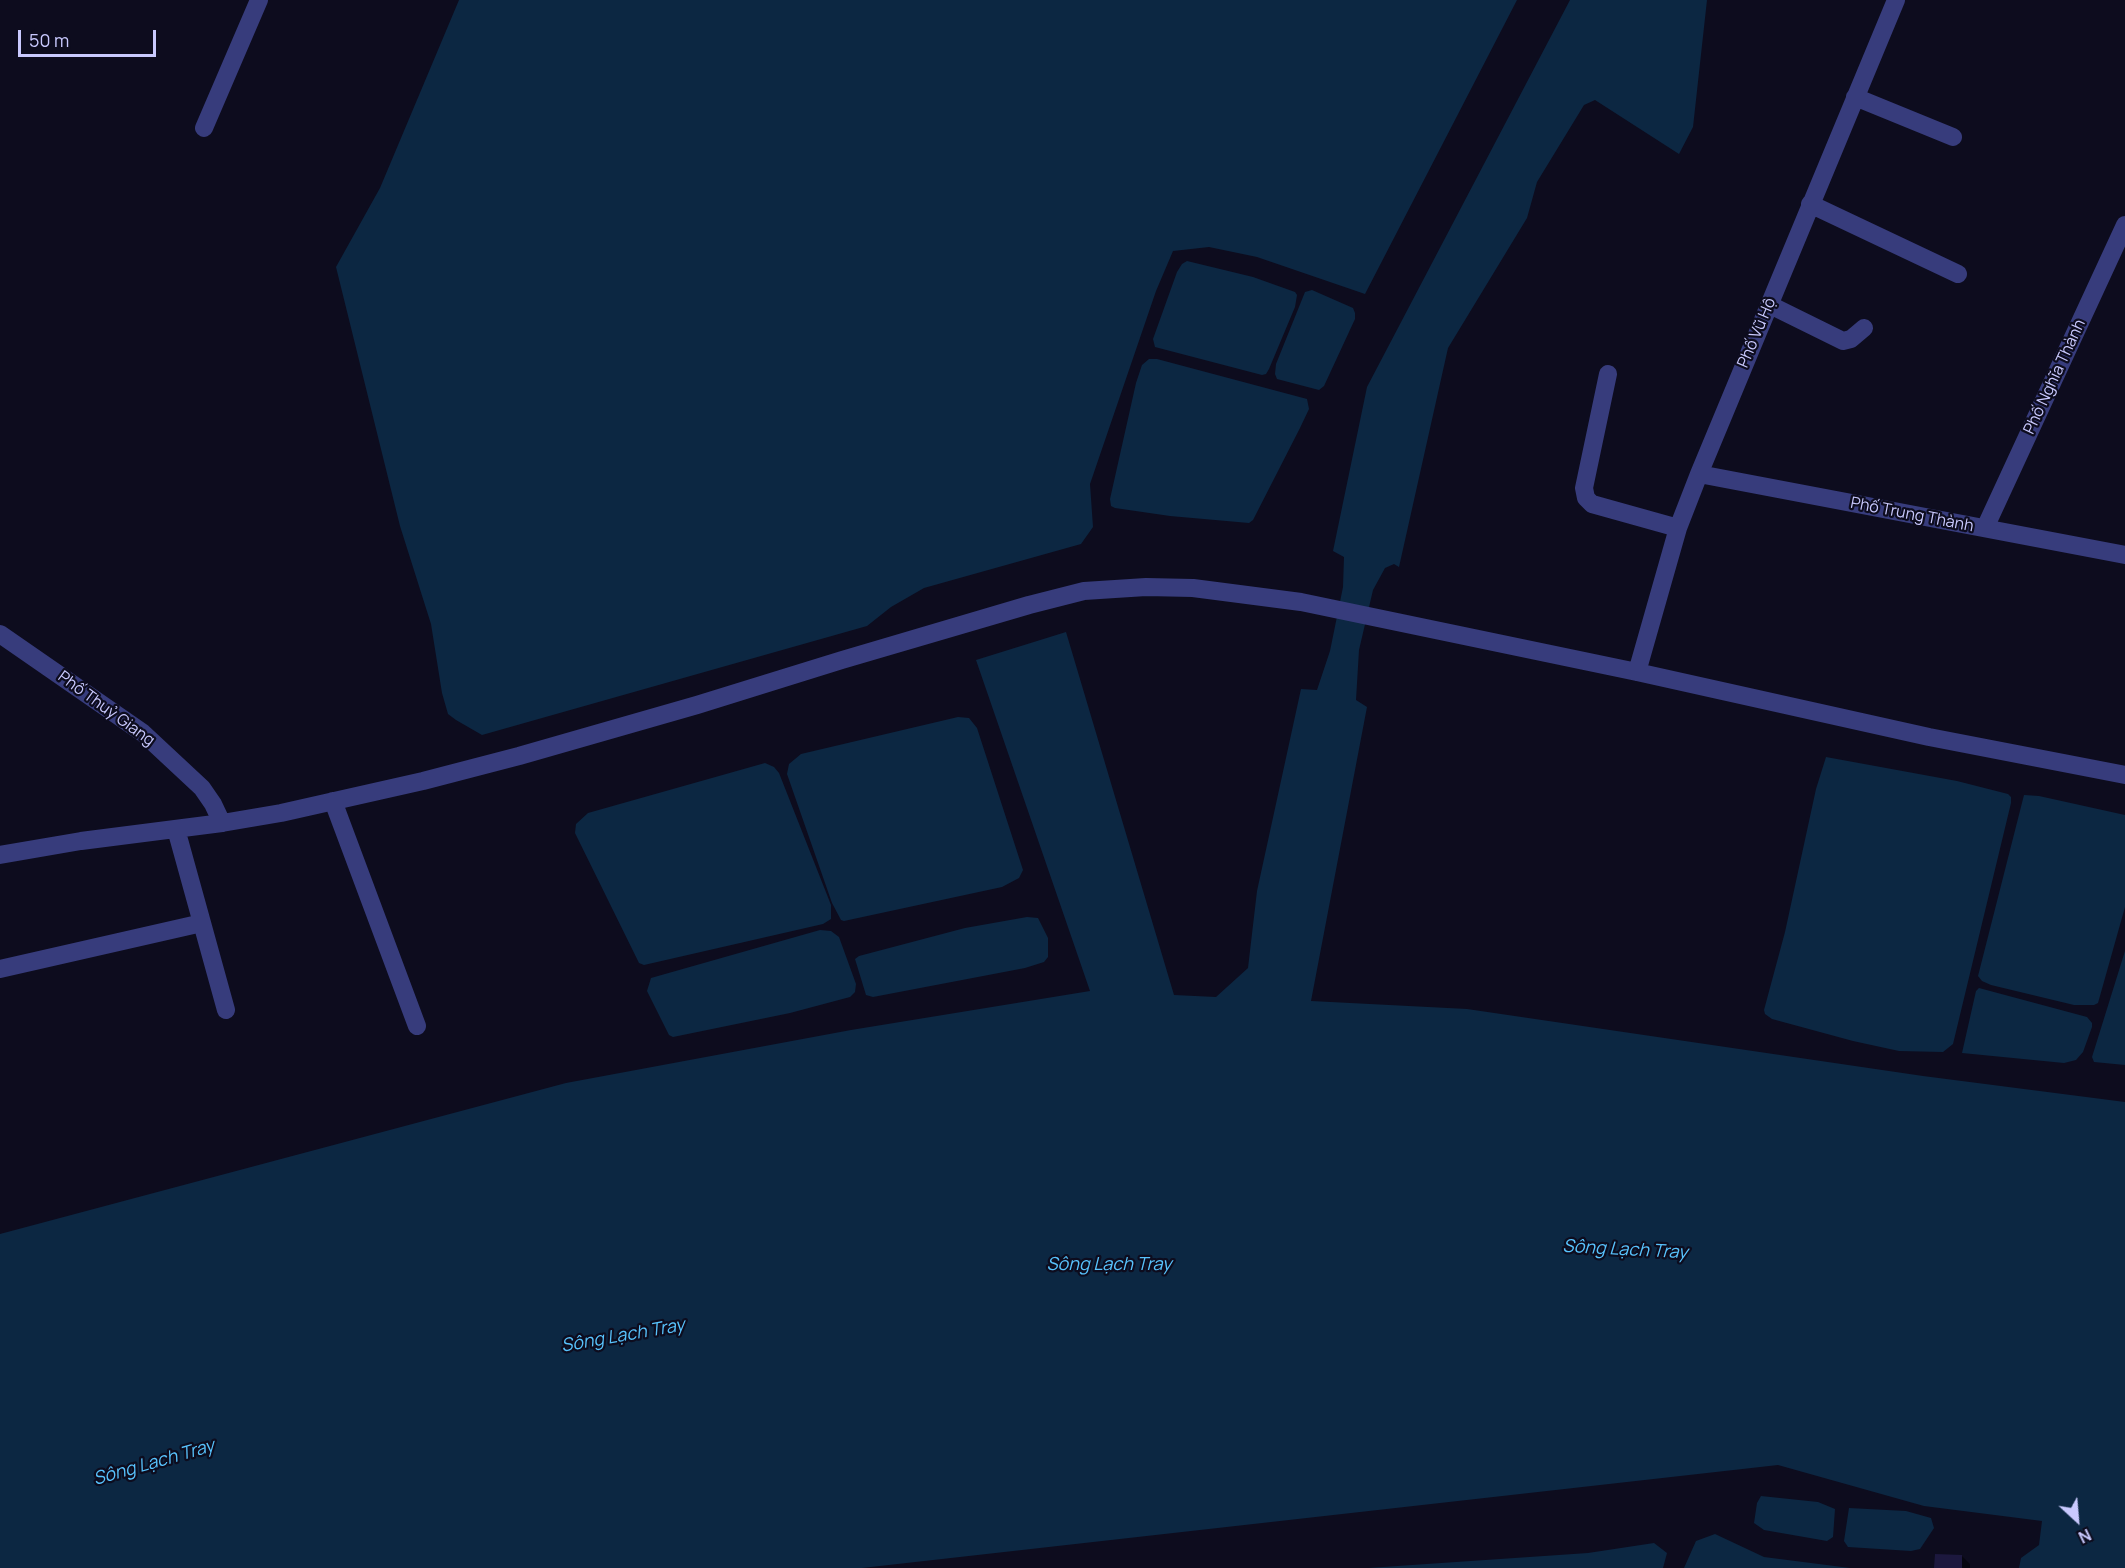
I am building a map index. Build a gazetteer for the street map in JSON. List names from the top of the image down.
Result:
{
  "streets": {
    "street": [
      "Phố Vũ Hộ",
      "Phố Nghĩa Thành",
      "Phố Trung Thành",
      "Phố Thuỷ Giang"
    ]
  },
  "crossings": [
    ["Phố Vũ Hộ", "Phố Trung Thành"],
    ["Phố Nghĩa Thành", "Phố Trung Thành"]
  ],
  "water": ["Sông Lạch Tray"],
  "scale_bar": "50 m",
  "north": "bottom right"
}
